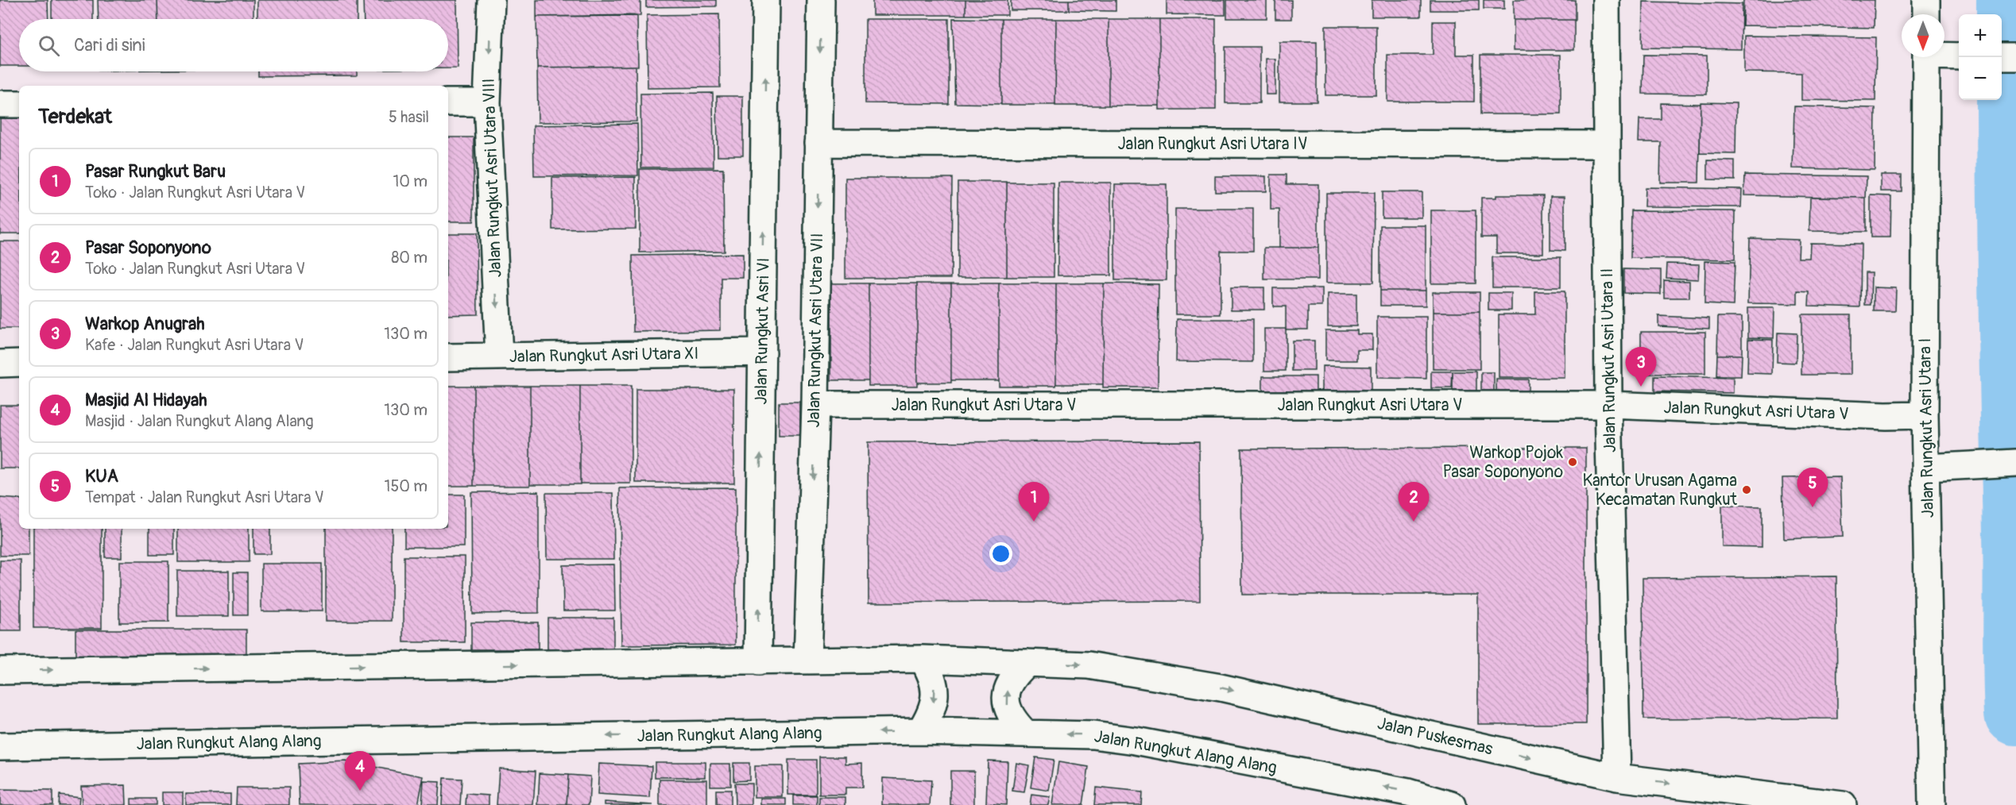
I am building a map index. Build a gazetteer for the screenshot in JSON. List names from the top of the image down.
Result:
{
  "streets": {
    "street": [
      "Jalan Rungkut Asri Utara IV",
      "Jalan Rungkut Asri Utara VIII",
      "Jalan Rungkut Asri Utara VII",
      "Jalan Rungkut Asri VI",
      "Jalan Rungkut Asri Utara XI",
      "Jalan Rungkut Asri Utara II",
      "Jalan Rungkut Asri Utara V",
      "Jalan Rungkut Asri Utara I",
      "Jalan Rungkut Alang Alang",
      "Jalan Puskesmas"
    ]
  },
  "crossings": [
    ["Jalan Rungkut Asri Utara IV", "Jalan Rungkut Asri Utara VII"],
    ["Jalan Rungkut Asri Utara IV", "Jalan Rungkut Asri Utara II"],
    ["Jalan Rungkut Asri Utara VIII", "Jalan Rungkut Asri Utara XI"],
    ["Jalan Rungkut Asri Utara VII", "Jalan Rungkut Asri Utara V"],
    ["Jalan Rungkut Asri VI", "Jalan Rungkut Asri Utara XI"],
    ["Jalan Rungkut Asri Utara II", "Jalan Rungkut Asri Utara V"],
    ["Jalan Rungkut Asri Utara II", "Jalan Puskesmas"],
    ["Jalan Rungkut Asri Utara V", "Jalan Rungkut Asri Utara I"]
  ],
  "one_way": [
    "Jalan Rungkut Asri Utara VIII",
    "Jalan Rungkut Asri Utara VII",
    "Jalan Rungkut Asri VI",
    "Jalan Puskesmas"
  ],
  "places": ["Warkop Pojok Pasar Soponyono", "Kantor Urusan Agama Kecamatan Rungkut"],
  "north": "bottom",
  "page": {
    "map_buttons": ["+", "−"],
    "search": "Cari di sini",
    "heading": ["Terdekat", "5 hasil"],
    "list": [
      {
        "mark": "1",
        "name": "Pasar Rungkut Baru",
        "note": "Toko · Jalan Rungkut Asri Utara V",
        "value": "10 m"
      },
      {
        "mark": "2",
        "name": "Pasar Soponyono",
        "note": "Toko · Jalan Rungkut Asri Utara V",
        "value": "80 m"
      },
      {
        "mark": "3",
        "name": "Warkop Anugrah",
        "note": "Kafe · Jalan Rungkut Asri Utara V",
        "value": "130 m"
      },
      {
        "mark": "4",
        "name": "Masjid Al Hidayah",
        "note": "Masjid · Jalan Rungkut Alang Alang",
        "value": "130 m"
      },
      {
        "mark": "5",
        "name": "KUA",
        "note": "Tempat · Jalan Rungkut Asri Utara V",
        "value": "150 m"
      }
    ],
    "pins": [
      "3",
      "5",
      "1",
      "2",
      "4"
    ]
  }
}
